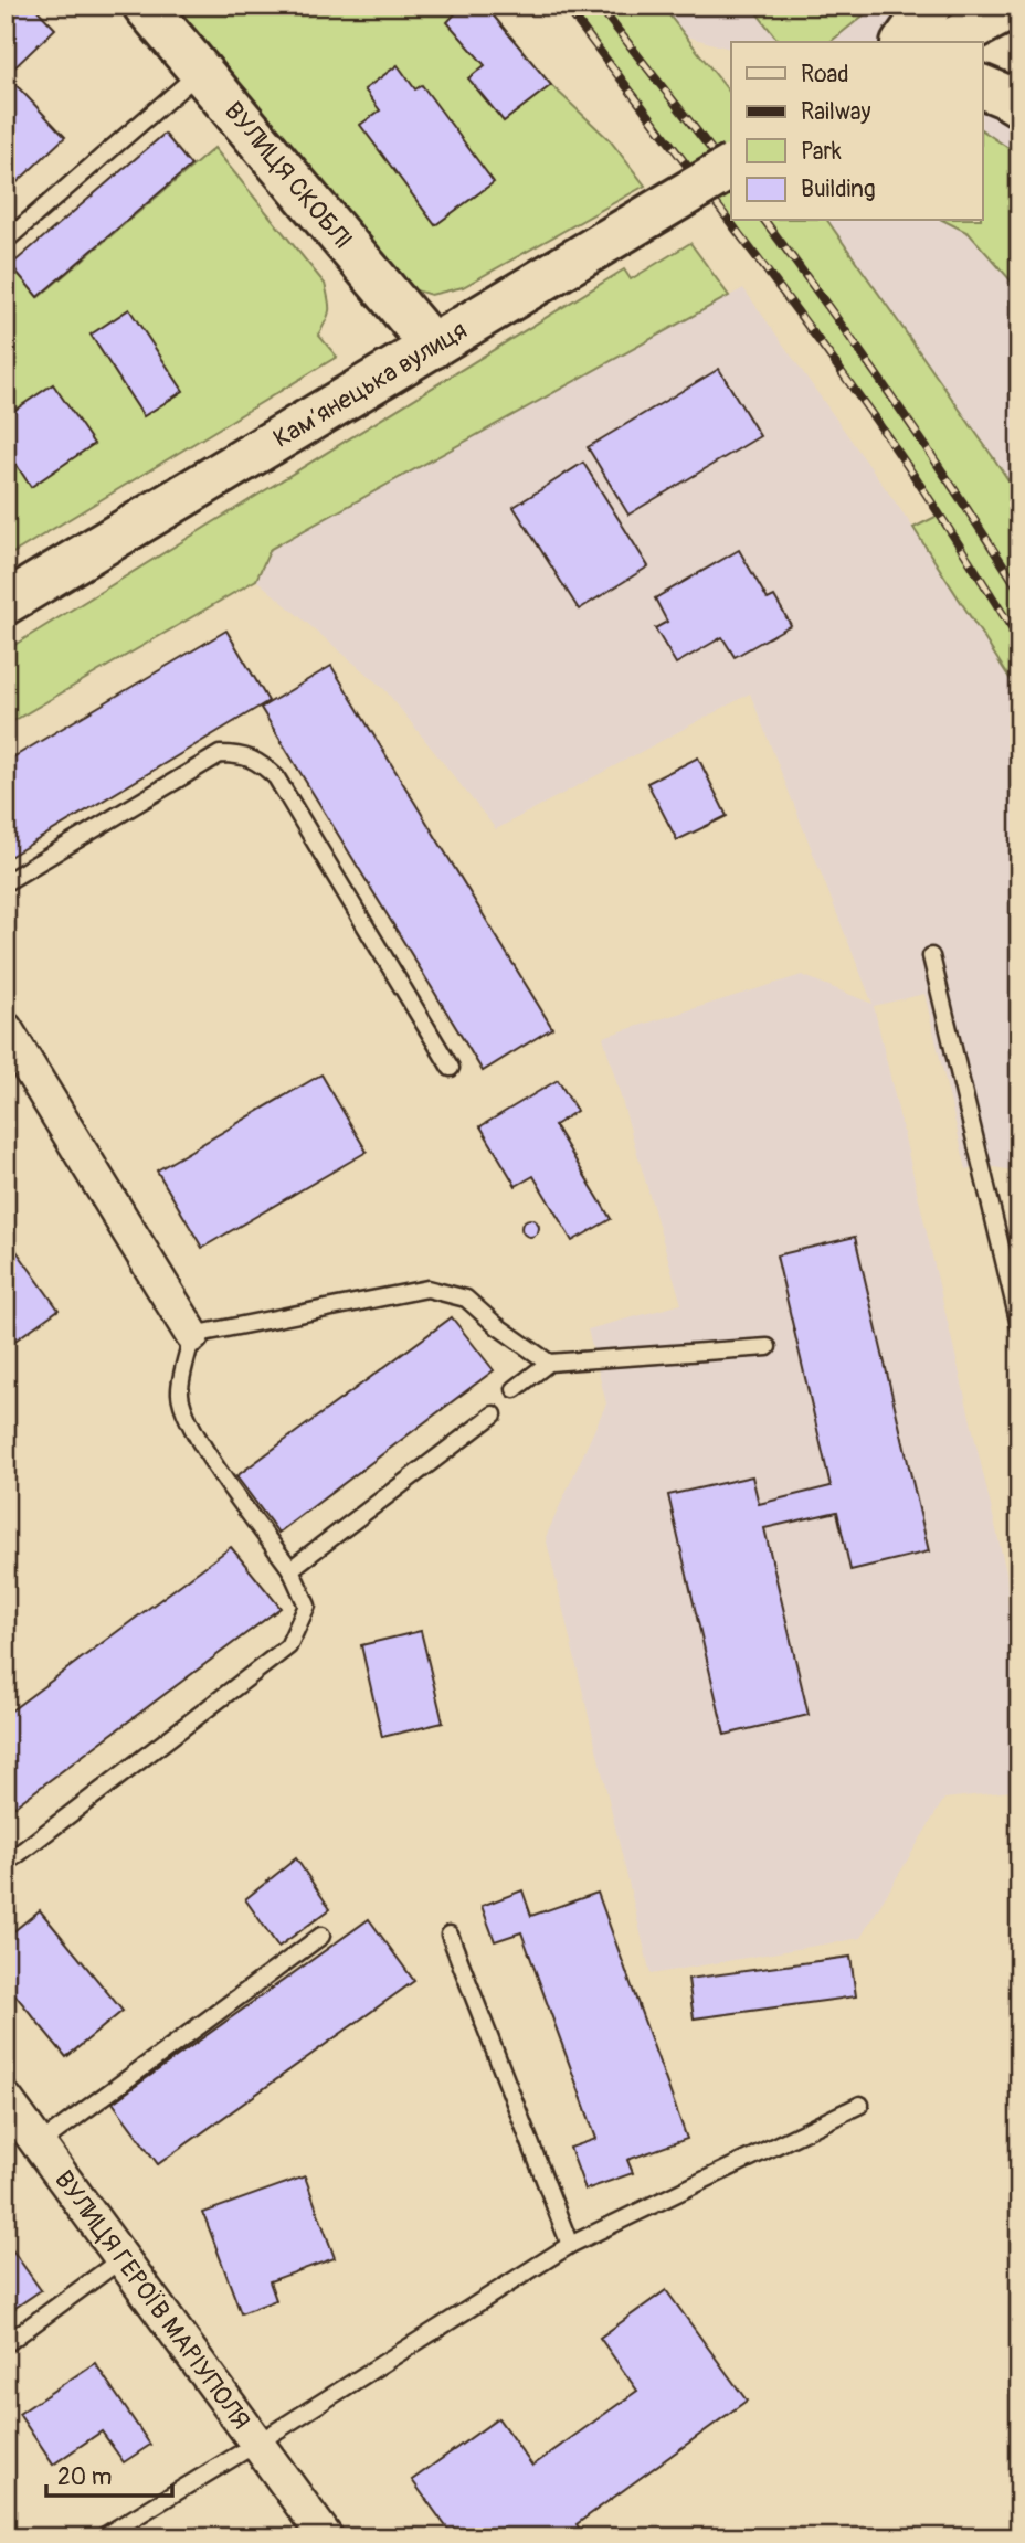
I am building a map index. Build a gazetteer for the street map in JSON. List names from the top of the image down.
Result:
{
  "streets": {
    "main road": ["ВУЛИЦЯ СКОБЛІ", "Камʼянецька вулиця"],
    "street": ["ВУЛИЦЯ ГЕРОЇВ МАРІУПОЛЯ"]
  },
  "crossings": [
    ["ВУЛИЦЯ СКОБЛІ", "Камʼянецька вулиця"]
  ],
  "legend": [
    "Road",
    "Railway",
    "Park",
    "Building"
  ],
  "scale_bar": "20 m"
}
